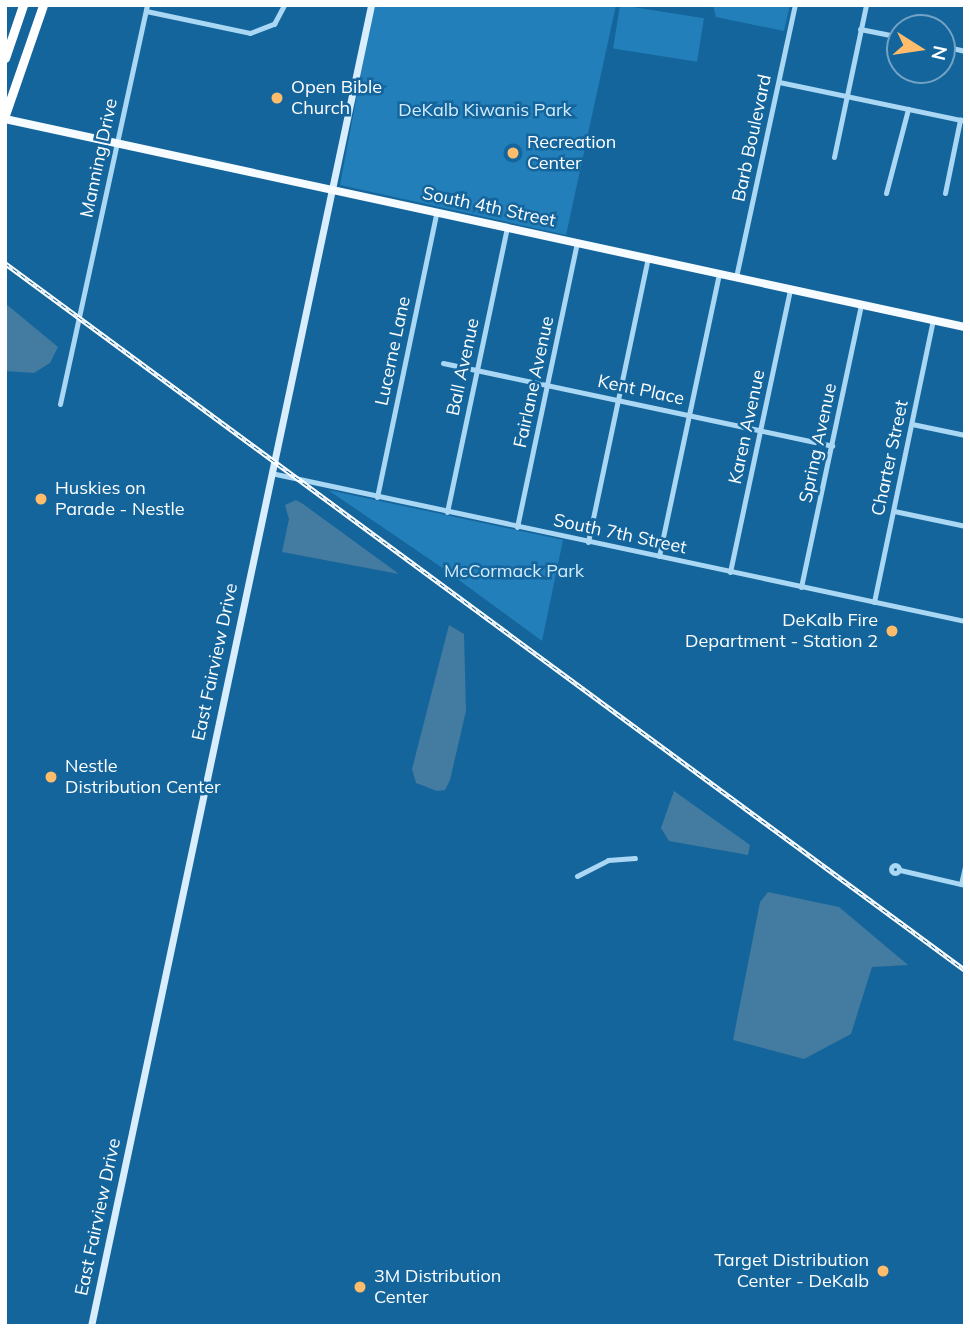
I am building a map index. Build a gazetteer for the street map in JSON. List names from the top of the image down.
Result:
{
  "streets": {
    "main road": ["South 4th Street"],
    "street": [
      "Barb Boulevard",
      "Manning Drive",
      "Lucerne Lane",
      "Ball Avenue",
      "Fairlane Avenue",
      "Kent Place",
      "Karen Avenue",
      "Spring Avenue",
      "Charter Street",
      "South 7th Street",
      "East Fairview Drive"
    ]
  },
  "crossings": [
    ["Barb Boulevard", "South 4th Street"],
    ["Manning Drive", "South 4th Street"],
    ["South 4th Street", "Lucerne Lane"],
    ["South 4th Street", "Ball Avenue"],
    ["South 4th Street", "Fairlane Avenue"],
    ["South 4th Street", "Karen Avenue"],
    ["South 4th Street", "Spring Avenue"],
    ["South 4th Street", "Charter Street"],
    ["South 4th Street", "East Fairview Drive"],
    ["Lucerne Lane", "South 7th Street"],
    ["Ball Avenue", "Kent Place"],
    ["Ball Avenue", "South 7th Street"],
    ["Fairlane Avenue", "Kent Place"],
    ["Fairlane Avenue", "South 7th Street"],
    ["Kent Place", "Karen Avenue"],
    ["Kent Place", "Spring Avenue"],
    ["Karen Avenue", "South 7th Street"],
    ["Spring Avenue", "South 7th Street"],
    ["Charter Street", "South 7th Street"],
    ["South 7th Street", "East Fairview Drive"]
  ],
  "parks": ["DeKalb Kiwanis Park", "McCormack Park"],
  "places": [
    "Open Bible Church",
    "Recreation Center",
    "Huskies on Parade - Nestle",
    "DeKalb Fire Department - Station 2",
    "Nestle Distribution Center",
    "Target Distribution Center - DeKalb",
    "3M Distribution Center"
  ],
  "north": "right"
}
